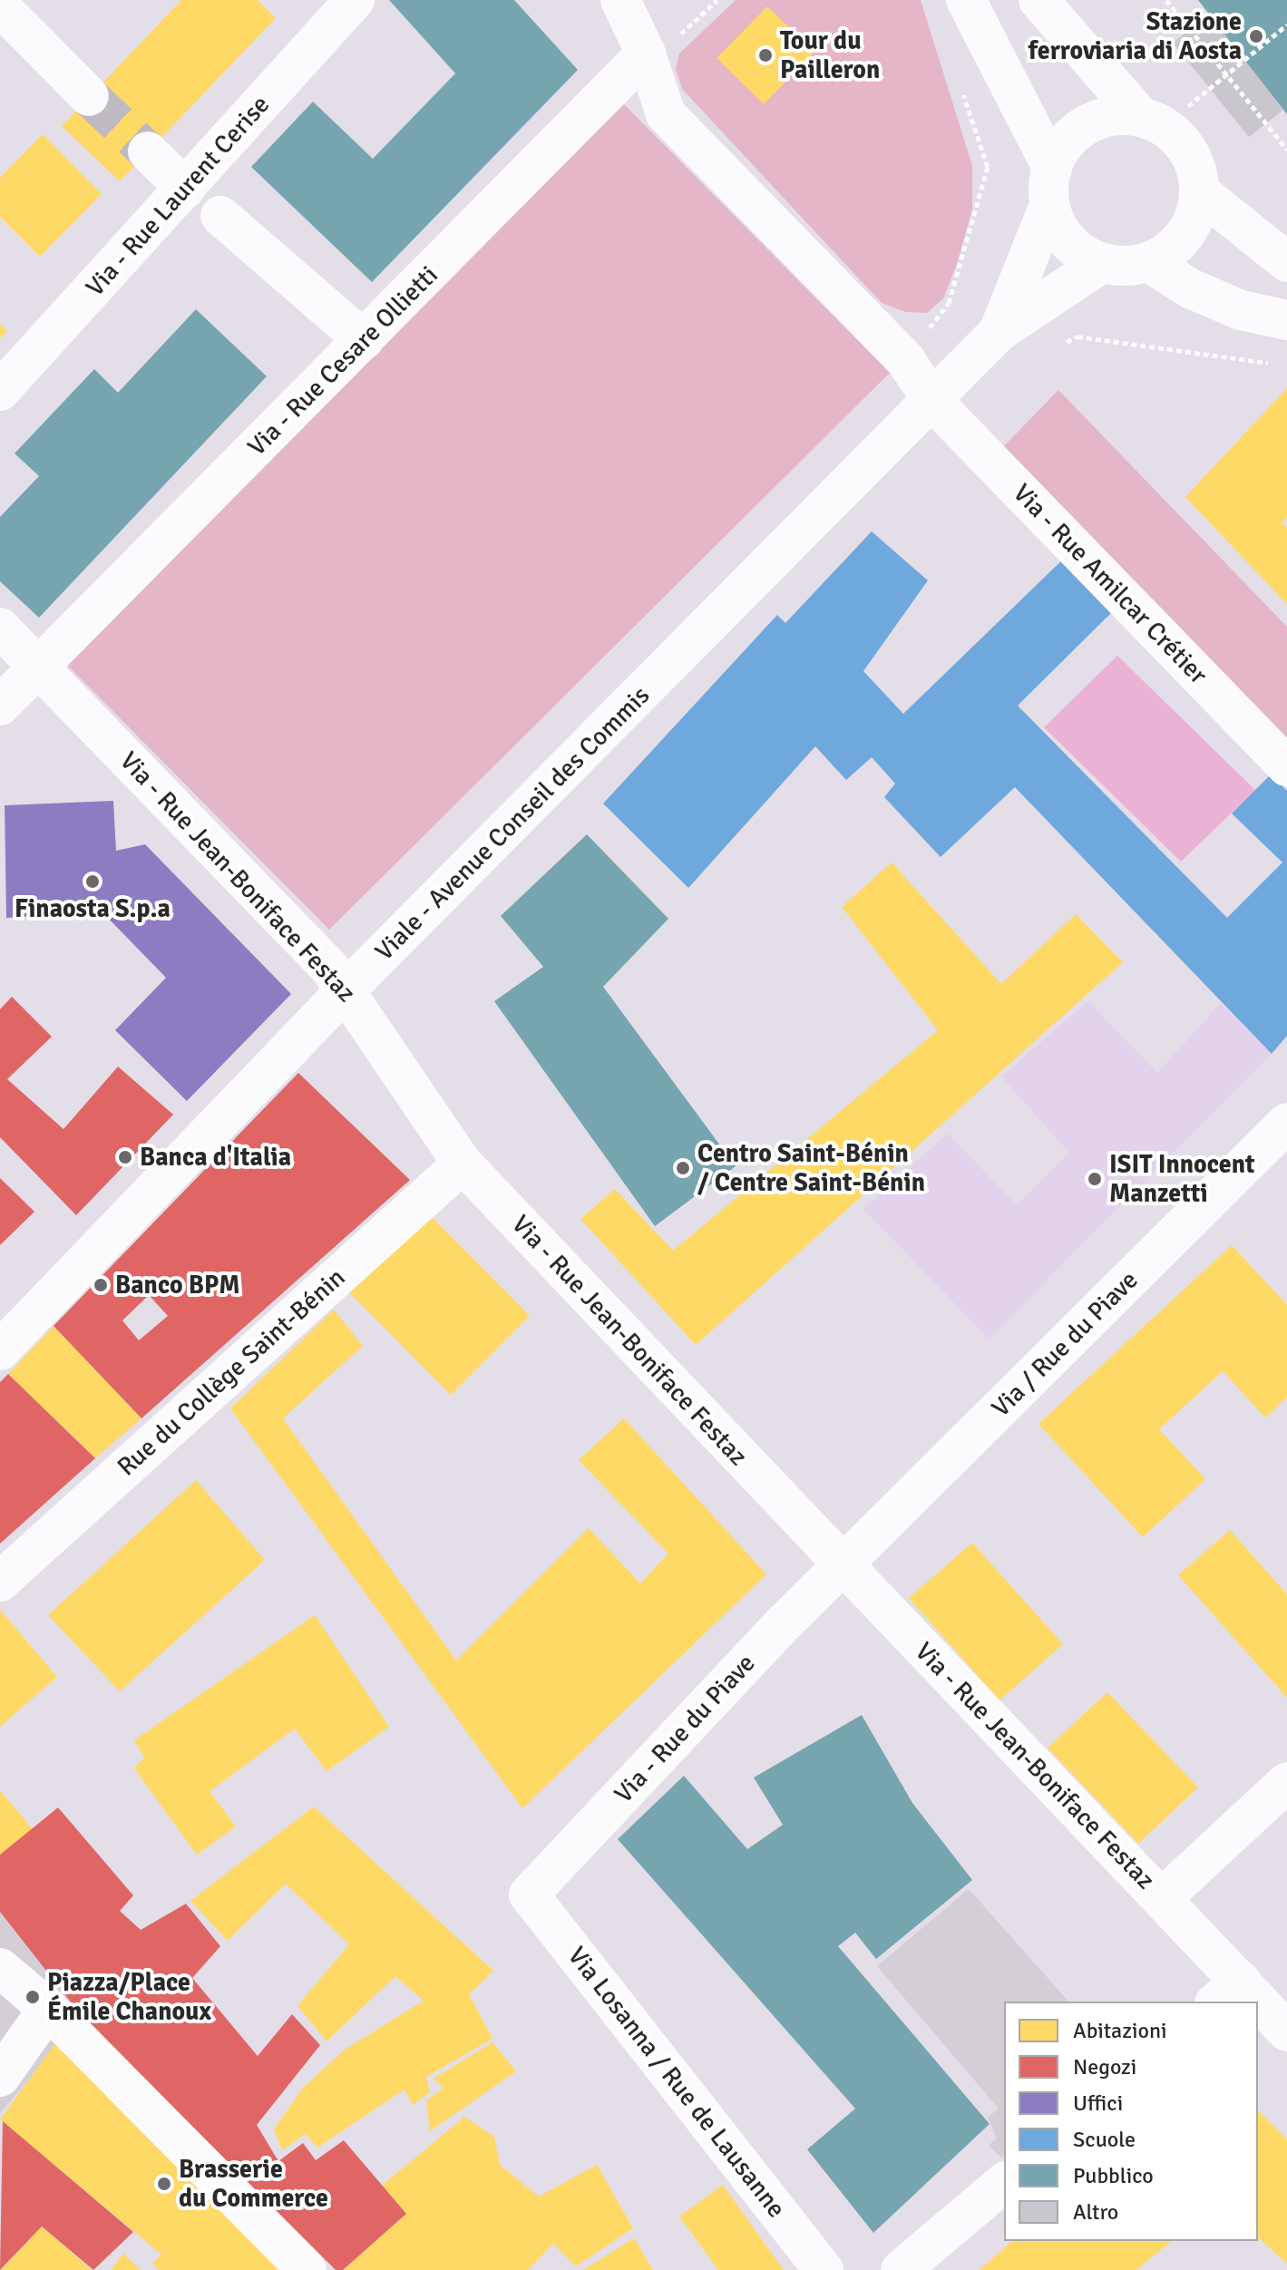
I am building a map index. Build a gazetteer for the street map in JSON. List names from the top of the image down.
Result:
{
  "streets": {
    "street": [
      "Via - Rue Laurent Cerise",
      "Via - Rue Cesare Ollietti",
      "Via - Rue Amilcar Crétier",
      "Viale - Avenue Conseil des Commis",
      "Via - Rue Jean-Boniface Festaz",
      "Via / Rue du Piave",
      "Rue du Collège Saint-Bénin",
      "Via - Rue du Piave",
      "Via Losanna / Rue de Lausanne"
    ]
  },
  "crossings": [
    ["Via - Rue Cesare Ollietti", "Via - Rue Amilcar Crétier"],
    ["Via - Rue Cesare Ollietti", "Via - Rue Jean-Boniface Festaz"],
    ["Via - Rue Amilcar Crétier", "Viale - Avenue Conseil des Commis"],
    ["Viale - Avenue Conseil des Commis", "Via - Rue Jean-Boniface Festaz"],
    ["Via - Rue Jean-Boniface Festaz", "Via / Rue du Piave"],
    ["Via - Rue Jean-Boniface Festaz", "Rue du Collège Saint-Bénin"],
    ["Via - Rue Jean-Boniface Festaz", "Via - Rue du Piave"],
    ["Via / Rue du Piave", "Via - Rue du Piave"],
    ["Via - Rue du Piave", "Via Losanna / Rue de Lausanne"]
  ],
  "places": [
    "Stazione ferroviaria di Aosta",
    "Tour du Pailleron",
    "Finaosta S.p.a",
    "Banca d'Italia",
    "Centro Saint-Bénin / Centre Saint-Bénin",
    "ISIT Innocent Manzetti",
    "Banco BPM",
    "Piazza/Place Émile Chanoux",
    "Brasserie du Commerce"
  ],
  "legend": [
    "Abitazioni",
    "Negozi",
    "Uffici",
    "Scuole",
    "Pubblico",
    "Altro"
  ]
}
